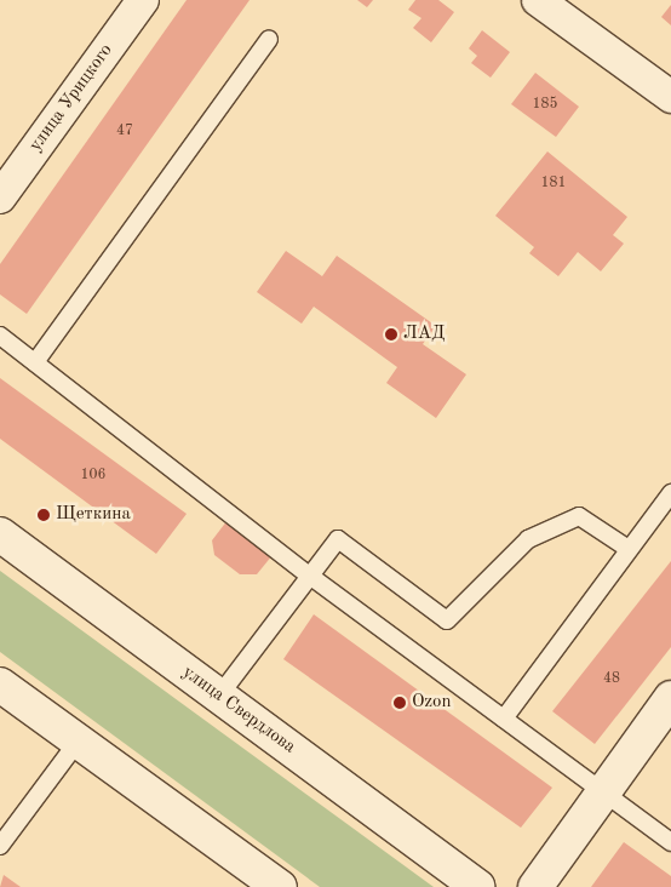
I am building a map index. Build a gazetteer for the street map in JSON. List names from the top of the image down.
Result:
{
  "streets": {
    "main road": ["улица Свердлова"],
    "street": ["улица Урицкого"]
  },
  "places": ["ЛАД", "Щеткина", "Ozon"],
  "house_numbers": [
    "185",
    "47",
    "181",
    "106",
    "48"
  ]
}
